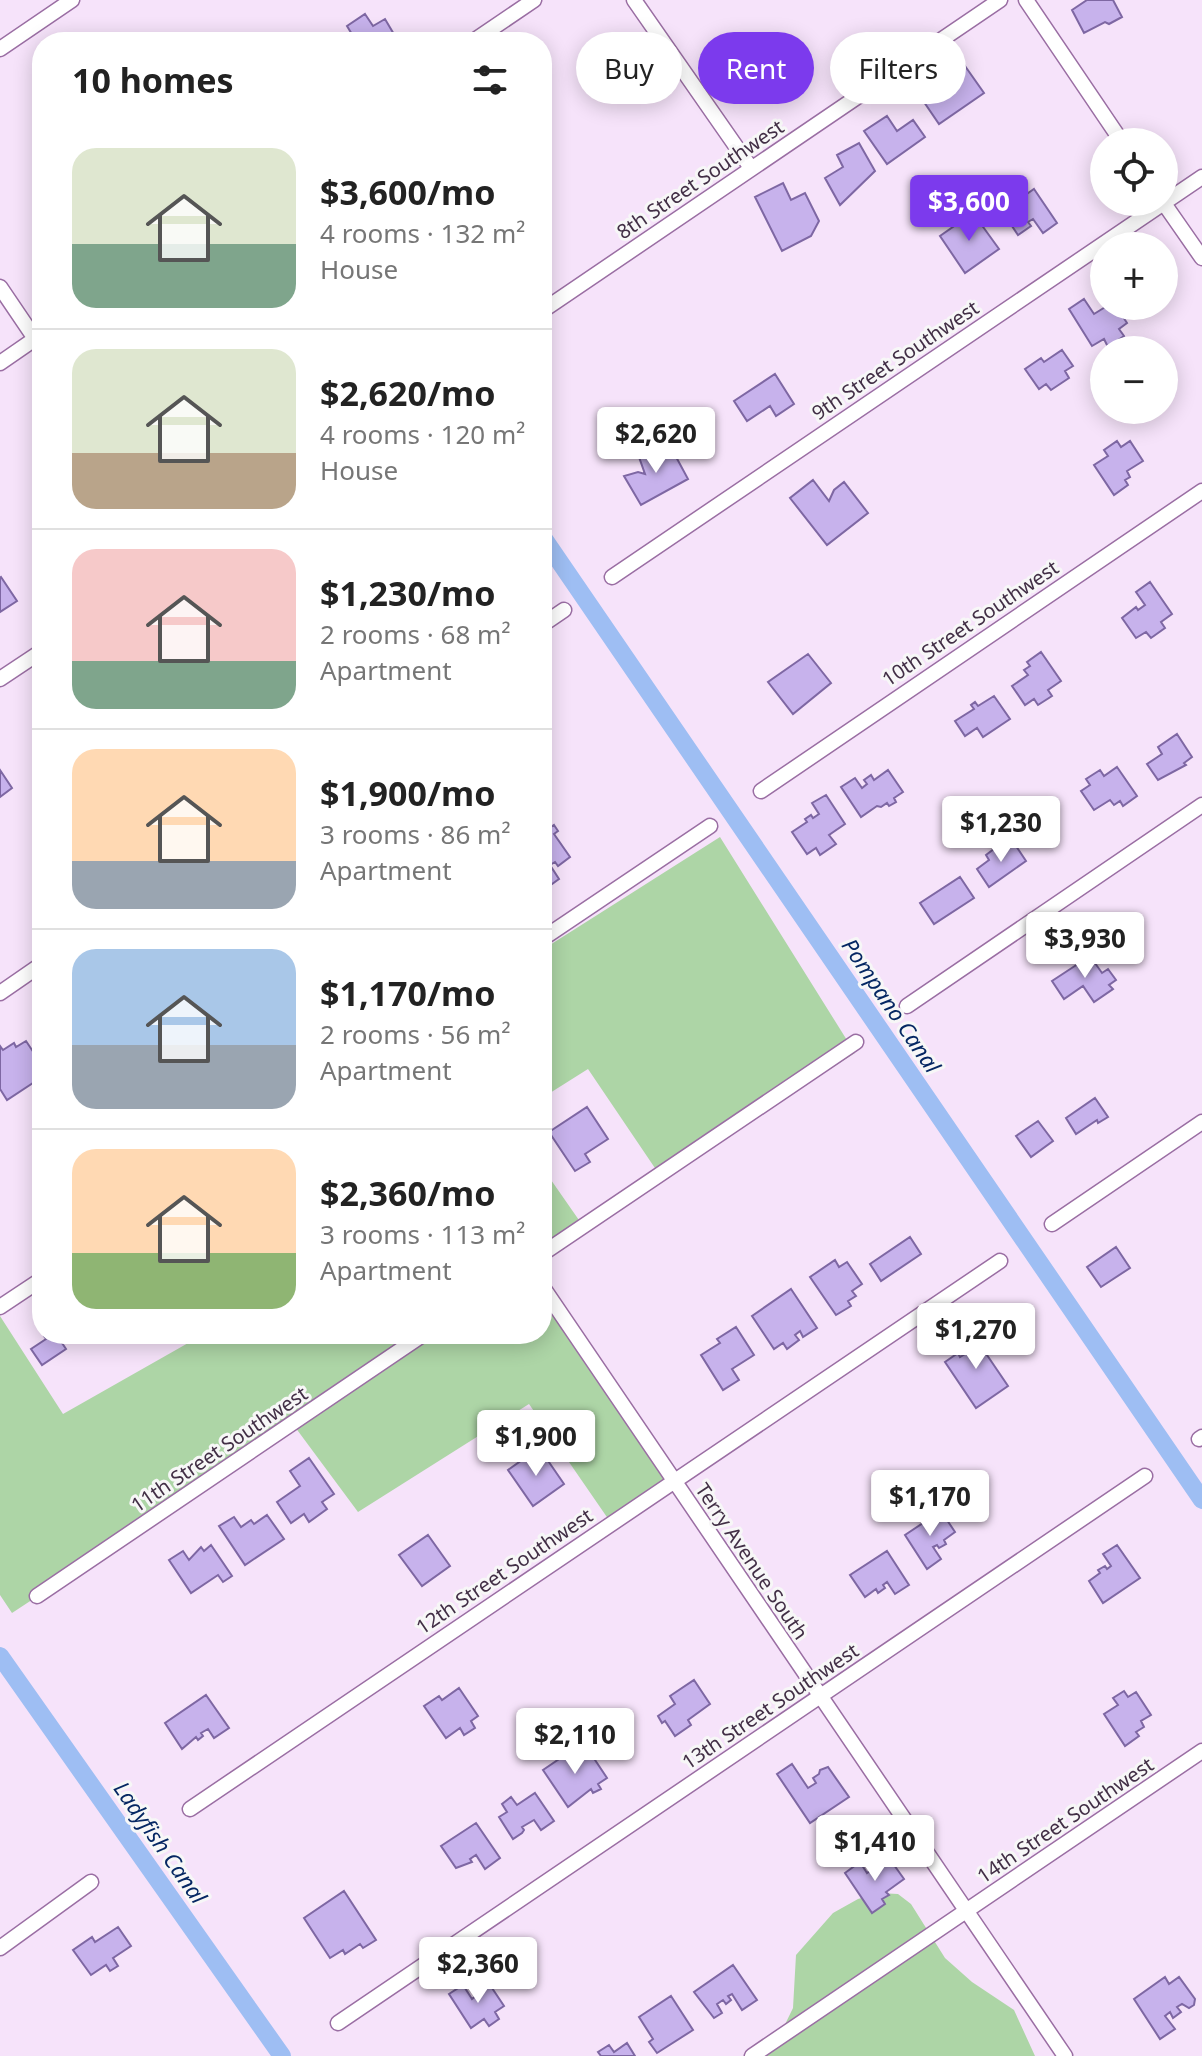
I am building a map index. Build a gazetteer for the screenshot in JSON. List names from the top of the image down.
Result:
{
  "streets": {
    "street": [
      "8th Street Southwest",
      "9th Street Southwest",
      "10th Street Southwest",
      "11th Street Southwest",
      "Terry Avenue South",
      "12th Street Southwest",
      "13th Street Southwest",
      "14th Street Southwest"
    ]
  },
  "crossings": [
    ["Terry Avenue South", "12th Street Southwest"],
    ["Terry Avenue South", "13th Street Southwest"],
    ["Terry Avenue South", "14th Street Southwest"]
  ],
  "water": ["Pompano Canal", "Ladyfish Canal"],
  "page": {
    "chip": ["Buy", "Rent", "Filters"],
    "heading": "10 homes",
    "map_buttons": ["+", "−"],
    "list": [
      {
        "name": "$3,600/mo",
        "note": "4 rooms · 132 m² · House"
      },
      {
        "name": "$2,620/mo",
        "note": "4 rooms · 120 m² · House"
      },
      {
        "name": "$1,230/mo",
        "note": "2 rooms · 68 m² · Apartment"
      },
      {
        "name": "$1,900/mo",
        "note": "3 rooms · 86 m² · Apartment"
      },
      {
        "name": "$1,170/mo",
        "note": "2 rooms · 56 m² · Apartment"
      },
      {
        "name": "$2,360/mo",
        "note": "3 rooms · 113 m² · Apartment"
      }
    ],
    "price": [
      "$3,600",
      "$2,620",
      "$1,230",
      "$3,930",
      "$1,270",
      "$1,900",
      "$1,170",
      "$2,110",
      "$1,410",
      "$2,360"
    ]
  }
}
